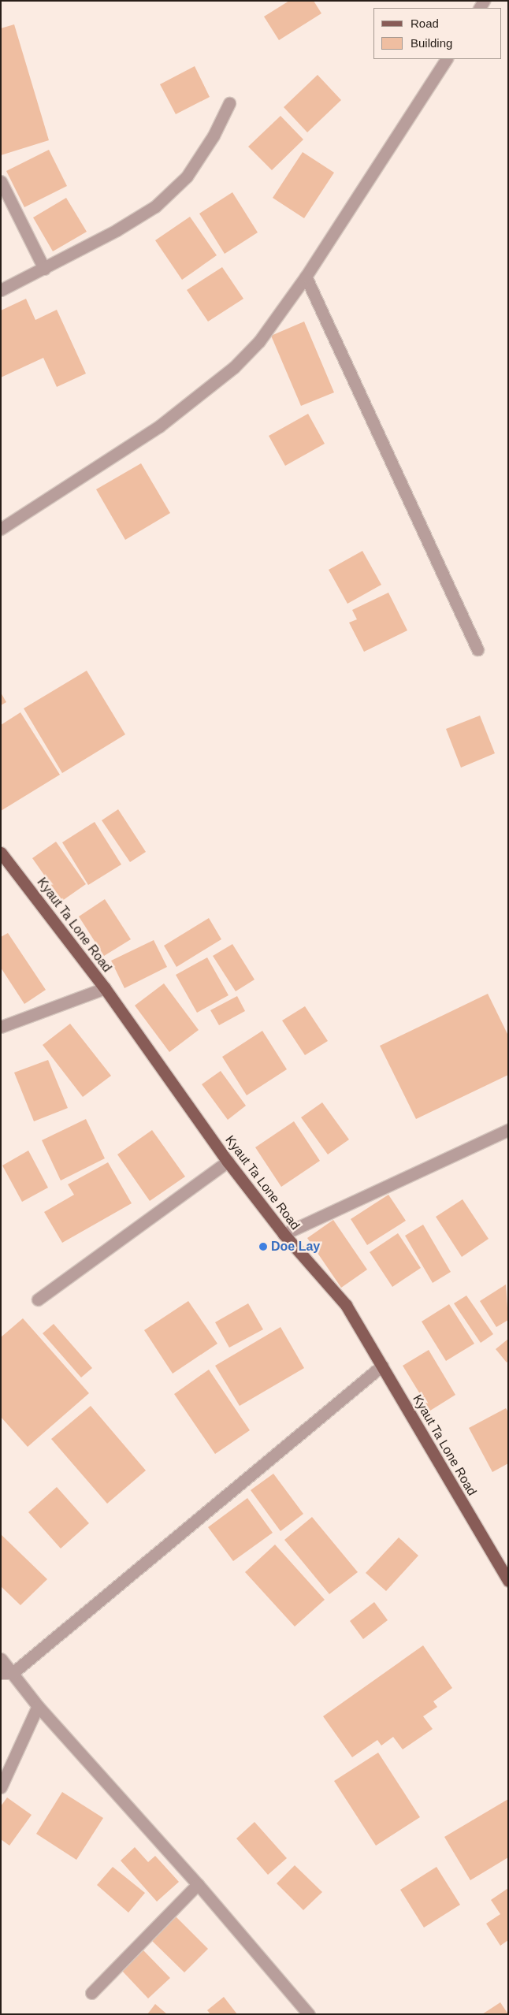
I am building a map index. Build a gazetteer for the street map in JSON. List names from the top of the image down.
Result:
{
  "streets": {
    "main road": ["Kyaut Ta Lone Road"]
  },
  "places": ["Doe Lay"],
  "legend": ["Road", "Building"]
}
